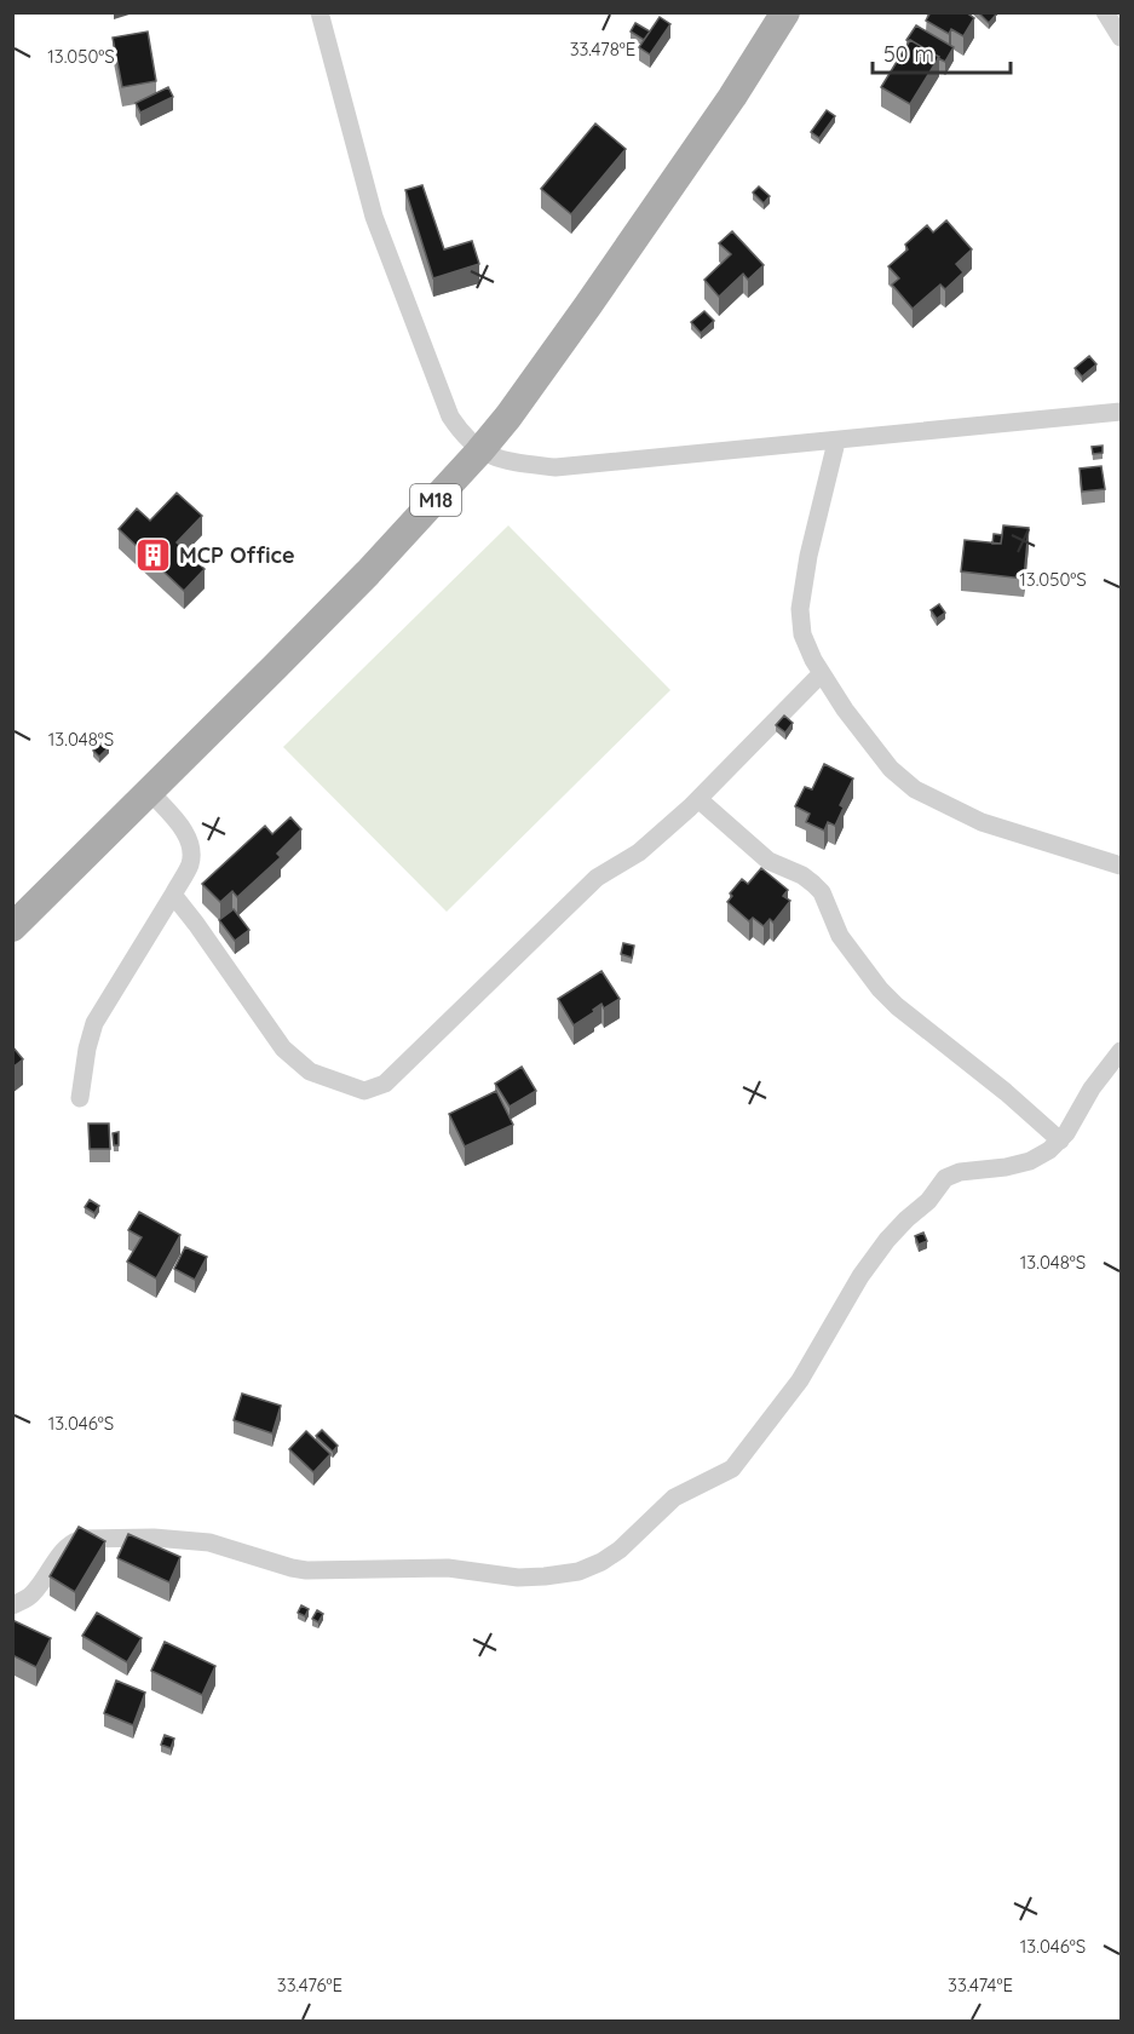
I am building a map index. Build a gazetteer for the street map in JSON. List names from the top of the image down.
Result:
{
  "streets": {
    "main road": ["M18"]
  },
  "places": {
    "building": ["MCP Office"]
  },
  "scale_bar": "50 m",
  "coordinates": [
    "33.478°E",
    "13.050°S",
    "13.048°S",
    "13.046°S",
    "33.476°E",
    "33.474°E"
  ]
}
